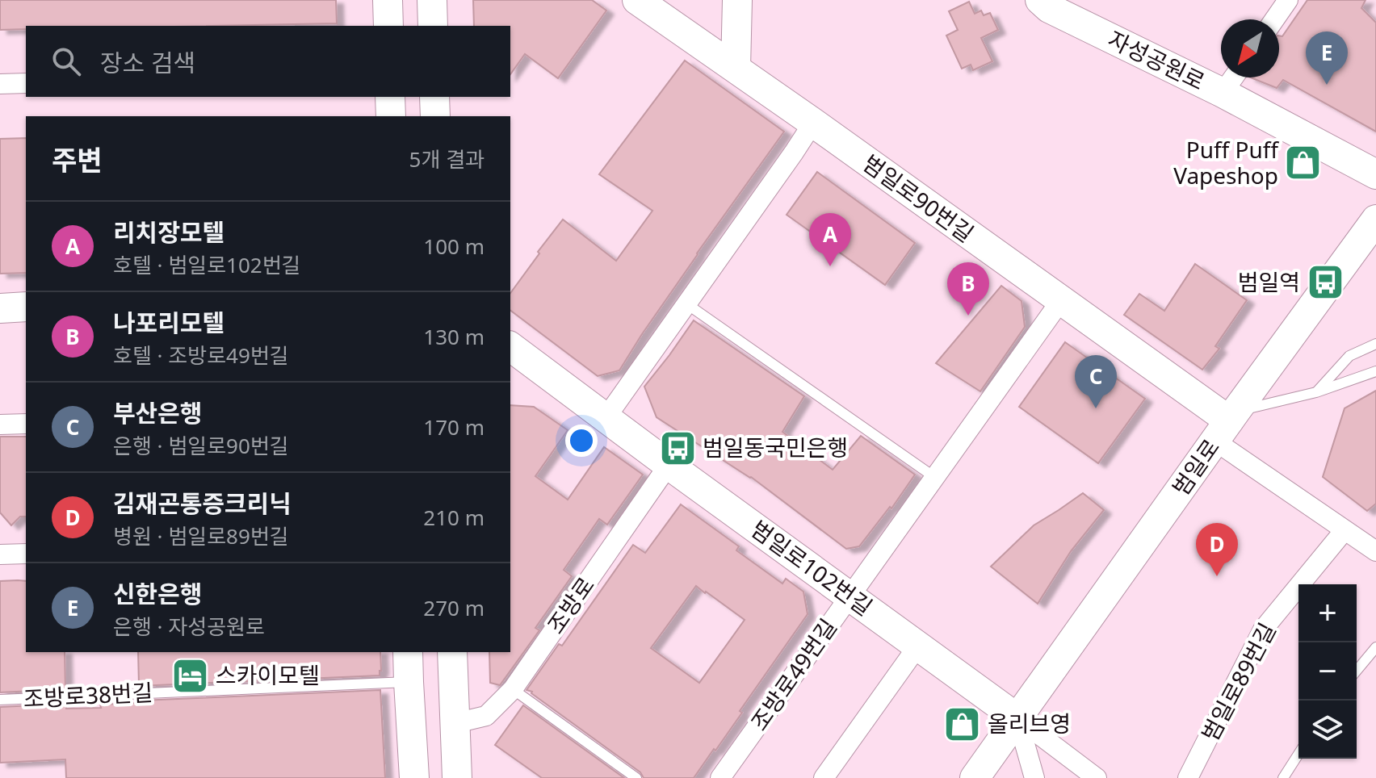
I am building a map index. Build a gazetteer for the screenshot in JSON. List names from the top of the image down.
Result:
{
  "streets": {
    "street": [
      "자성공원로",
      "범일로90번길",
      "범일로",
      "범일로102번길",
      "조방로",
      "조방로49번길",
      "범일로89번길"
    ],
    "lane": ["조방로38번길"]
  },
  "crossings": [
    ["범일로90번길", "범일로"],
    ["범일로90번길", "조방로49번길"],
    ["범일로", "범일로102번길"],
    ["범일로102번길", "조방로"],
    ["범일로102번길", "조방로49번길"]
  ],
  "places": {
    "shop": ["Puff Puff Vapeshop", "올리브영"],
    "bus stop": ["범일역", "범일동국민은행"],
    "hotel": ["스카이모텔"]
  },
  "north": "bottom left",
  "page": {
    "search": "장소 검색",
    "pins": [
      "E",
      "A",
      "B",
      "C",
      "D"
    ],
    "heading": ["주변", "5개 결과"],
    "list": [
      {
        "mark": "A",
        "name": "리치장모텔",
        "note": "호텔 · 범일로102번길",
        "value": "100 m"
      },
      {
        "mark": "B",
        "name": "나포리모텔",
        "note": "호텔 · 조방로49번길",
        "value": "130 m"
      },
      {
        "mark": "C",
        "name": "부산은행",
        "note": "은행 · 범일로90번길",
        "value": "170 m"
      },
      {
        "mark": "D",
        "name": "김재곤통증크리닉",
        "note": "병원 · 범일로89번길",
        "value": "210 m"
      },
      {
        "mark": "E",
        "name": "신한은행",
        "note": "은행 · 자성공원로",
        "value": "270 m"
      }
    ],
    "map_buttons": ["+", "−"]
  }
}
